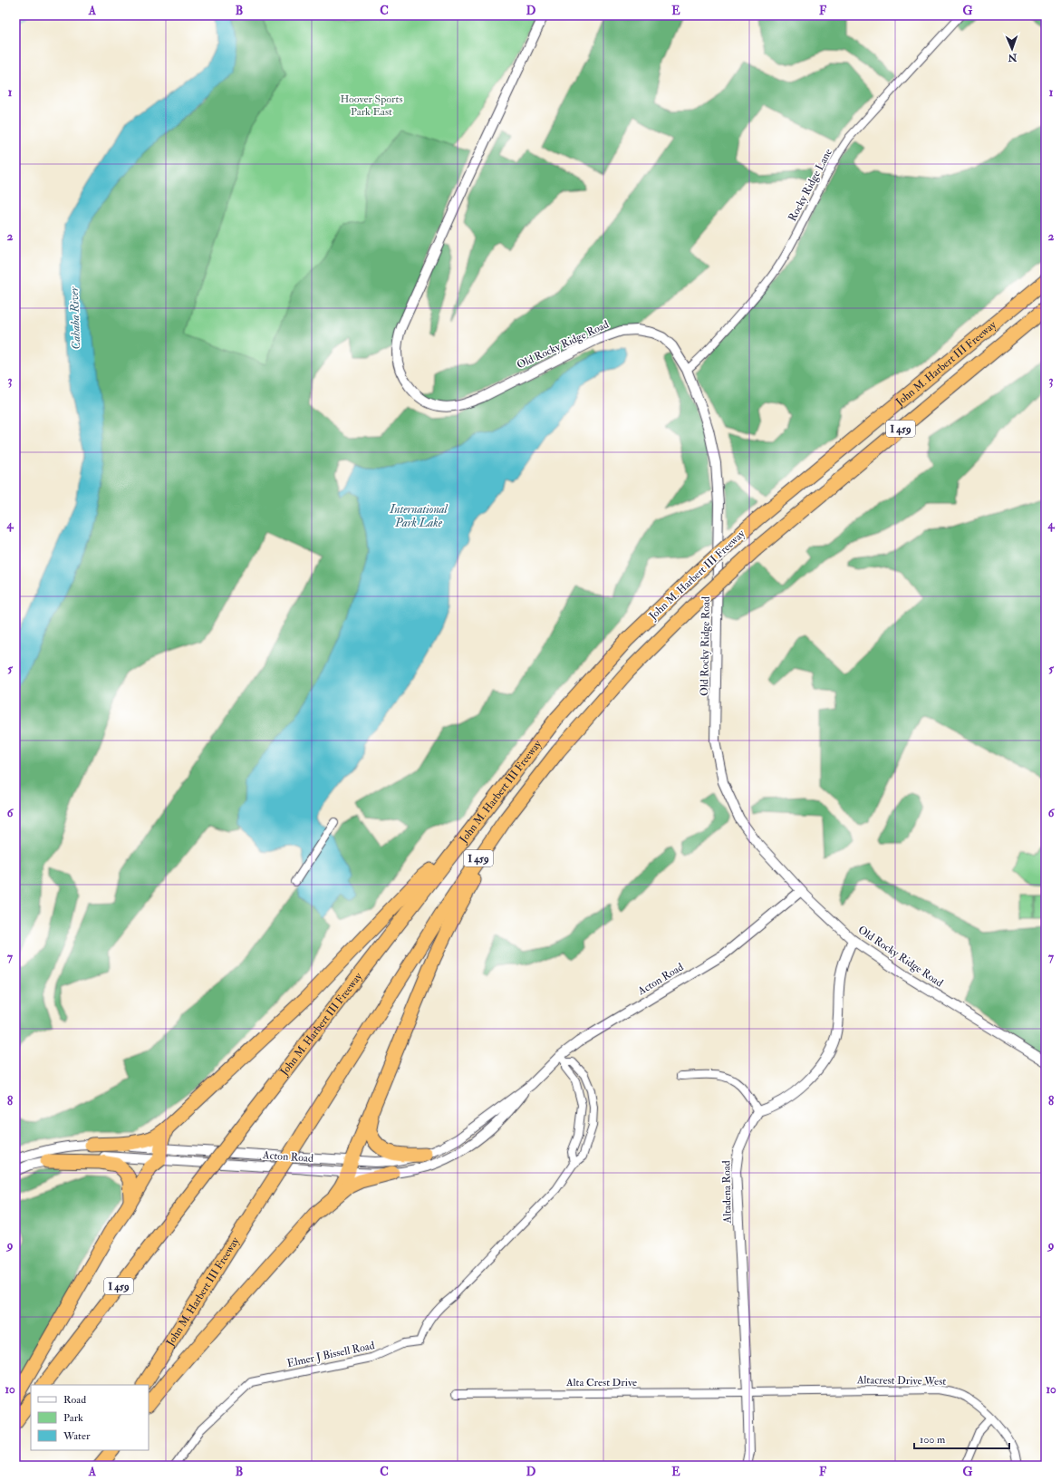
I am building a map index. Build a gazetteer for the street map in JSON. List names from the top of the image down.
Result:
{
  "streets": {
    "highway": ["John M. Harbert III Freeway", "I 459"],
    "street": [
      "Rocky Ridge Lane",
      "Old Rocky Ridge Road",
      "Acton Road",
      "Altadena Road",
      "Elmer J Bissell Road",
      "Altacrest Drive West",
      "Alta Crest Drive"
    ]
  },
  "crossings": [
    ["Rocky Ridge Lane", "Old Rocky Ridge Road"],
    ["Old Rocky Ridge Road", "Acton Road"],
    ["Acton Road", "Elmer J Bissell Road"],
    ["Altadena Road", "Altacrest Drive West"],
    ["Altadena Road", "Alta Crest Drive"],
    ["Altacrest Drive West", "Alta Crest Drive"]
  ],
  "water": ["Cahaba River", "International Park Lake"],
  "parks": ["Hoover Sports Park East"],
  "legend": ["Road", "Park", "Water"],
  "scale_bar": "100 m",
  "north": "bottom",
  "grid": {
    "columns": [
      "A",
      "B",
      "C",
      "D",
      "E",
      "F",
      "G"
    ],
    "rows": [
      "1",
      "2",
      "3",
      "4",
      "5",
      "6",
      "7",
      "8",
      "9",
      "10"
    ]
  }
}
